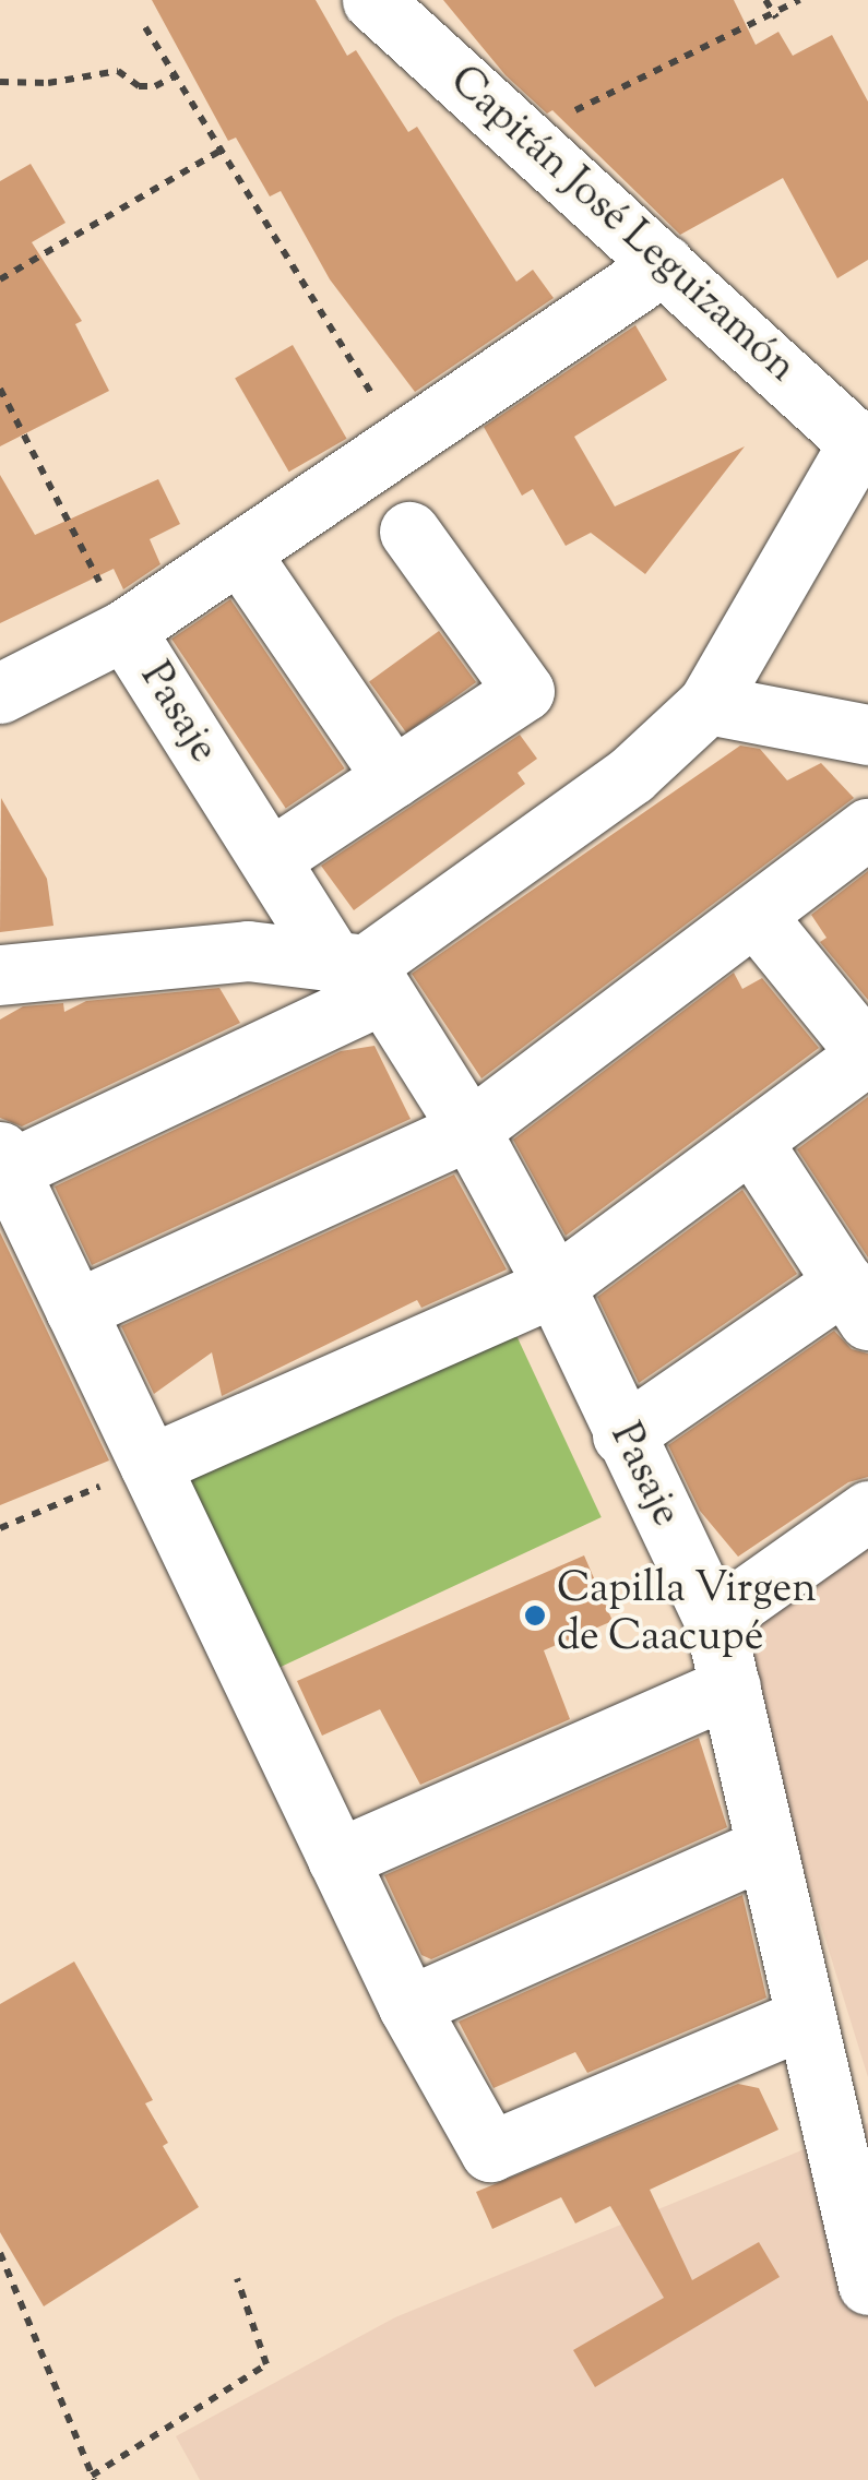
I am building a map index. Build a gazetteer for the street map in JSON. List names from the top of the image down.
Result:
{
  "streets": {
    "street": ["Capitán José Leguizamón", "Pasaje"]
  },
  "places": ["Capilla Virgen de Caacupé"]
}
